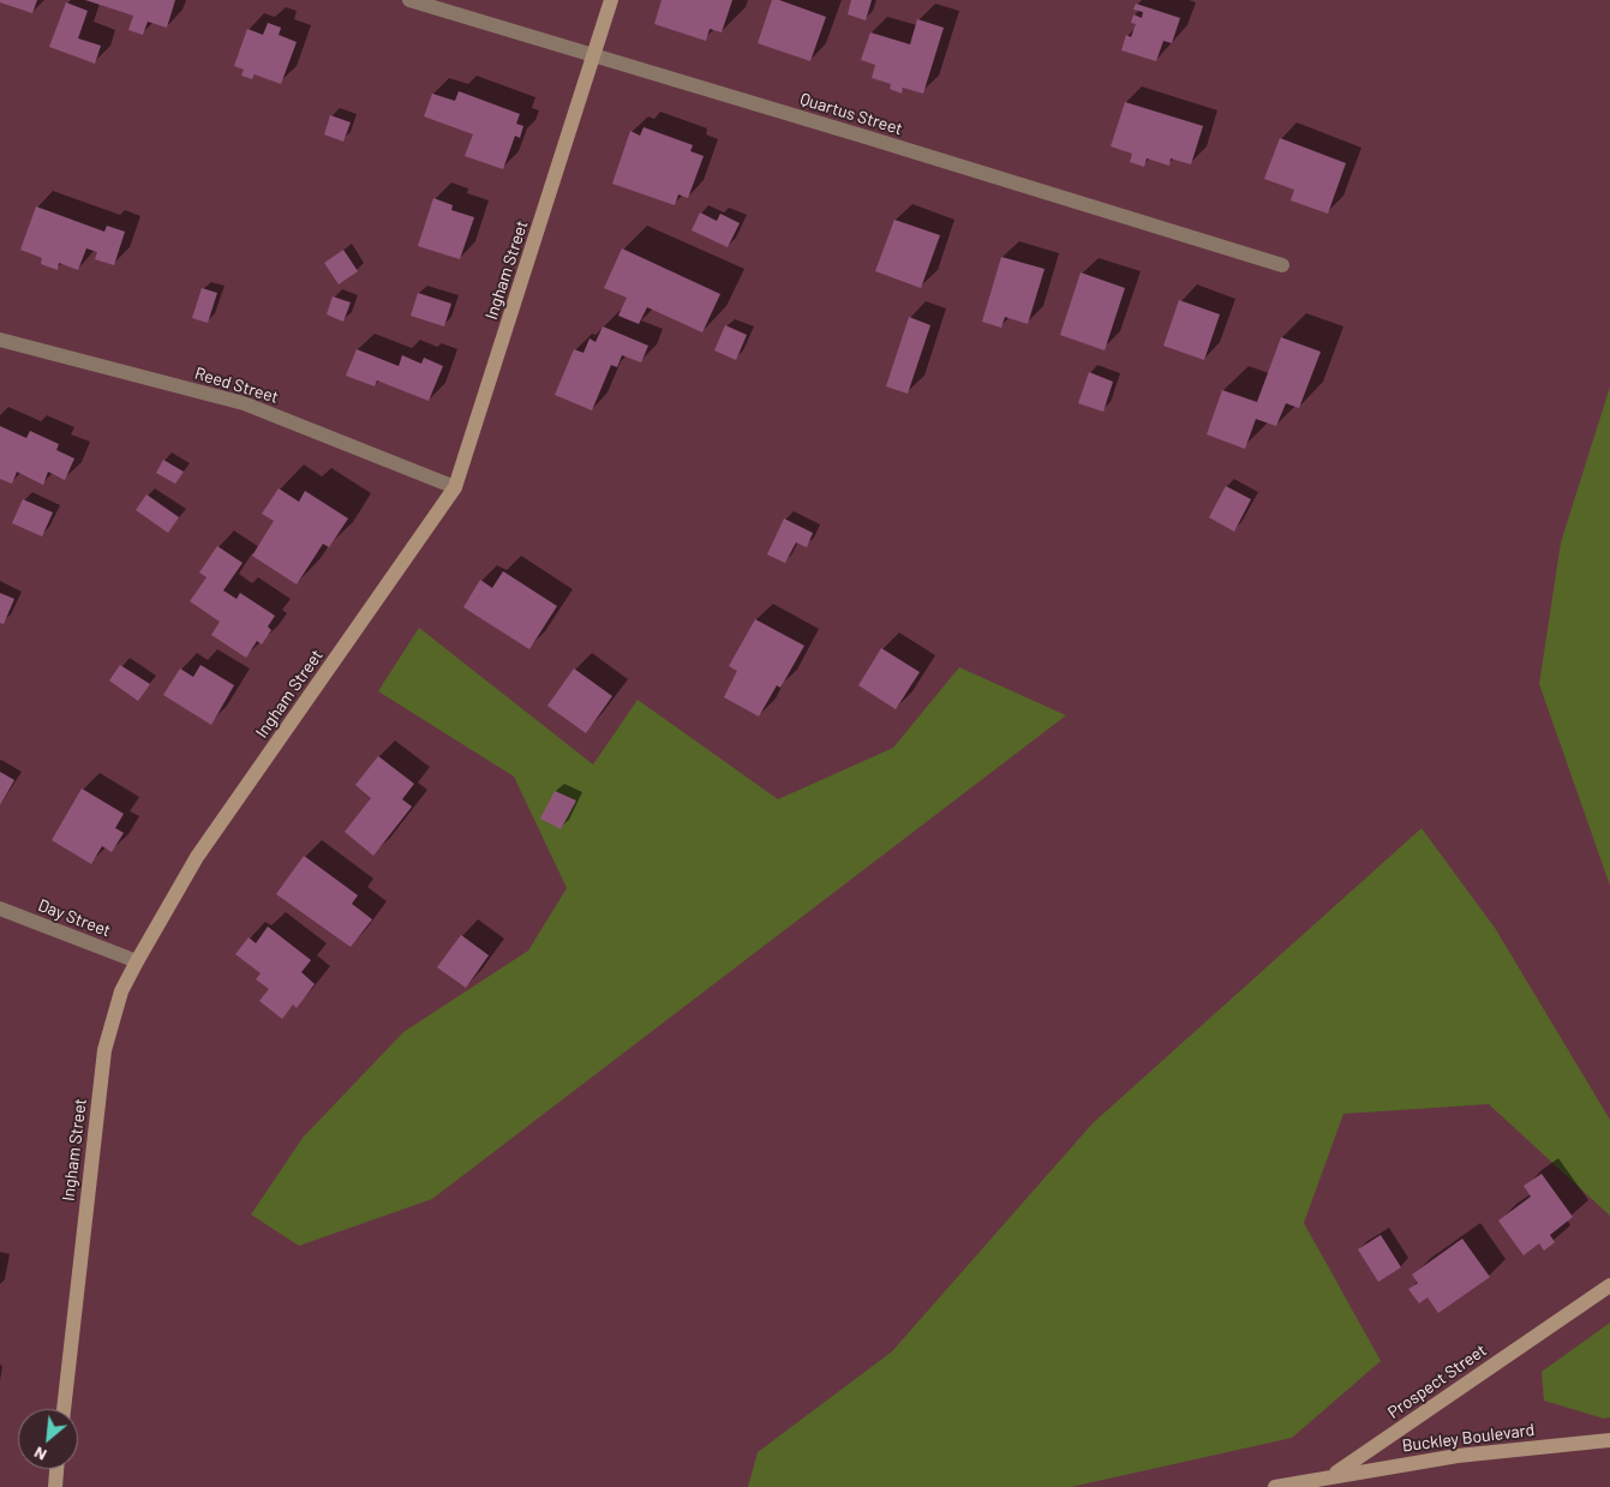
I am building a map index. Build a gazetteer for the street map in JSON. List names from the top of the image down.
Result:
{
  "streets": {
    "street": [
      "Quartus Street",
      "Ingham Street",
      "Reed Street",
      "Day Street",
      "Prospect Street",
      "Buckley Boulevard"
    ]
  },
  "crossings": [
    ["Quartus Street", "Ingham Street"],
    ["Ingham Street", "Reed Street"],
    ["Ingham Street", "Day Street"],
    ["Prospect Street", "Buckley Boulevard"]
  ],
  "north": "bottom left"
}
